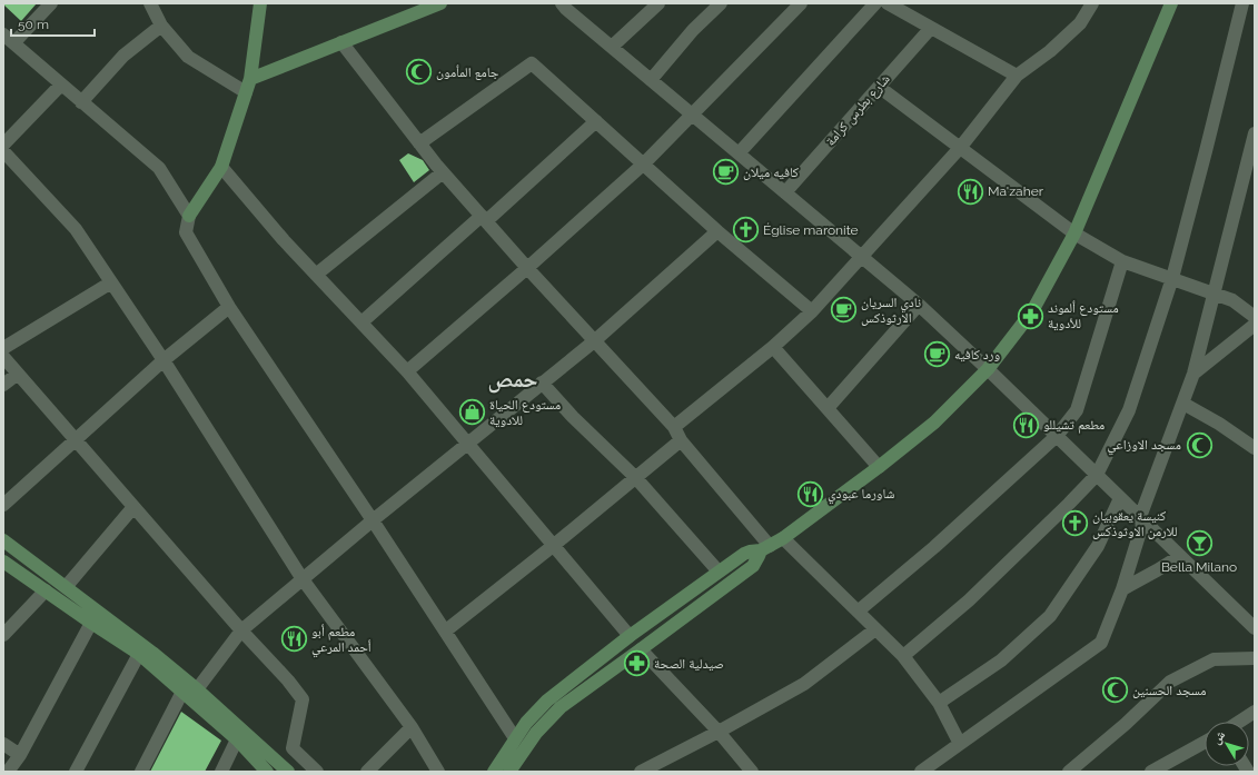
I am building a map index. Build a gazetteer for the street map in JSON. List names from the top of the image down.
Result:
{
  "streets": {
    "street": ["شارع بطرس كرامة"]
  },
  "districts": ["حمص"],
  "places": {
    "mosque": ["جامع المأمون", "مسجد الاوزاعي", "مسجد الحسنين"],
    "cafe": ["كافيه ميلان", "نادي السريان الارثوذكس", "ورد كافيه"],
    "restaurant": [
      "Ma'zaher",
      "مطعم تشيللو",
      "شاورما عبودي",
      "مطعم أبو أحمد المرعي"
    ],
    "church": ["Église maronite", "كنيسة يعقوبيان للارمن الاوثوذكس"],
    "pharmacy": ["مستودع ألموند للأدوية", "صيدلية الصحة"],
    "shop": ["مستودع الحياة للادوية"],
    "bar": ["Bella Milano"]
  },
  "scale_bar": "50 m",
  "north": "top left"
}
